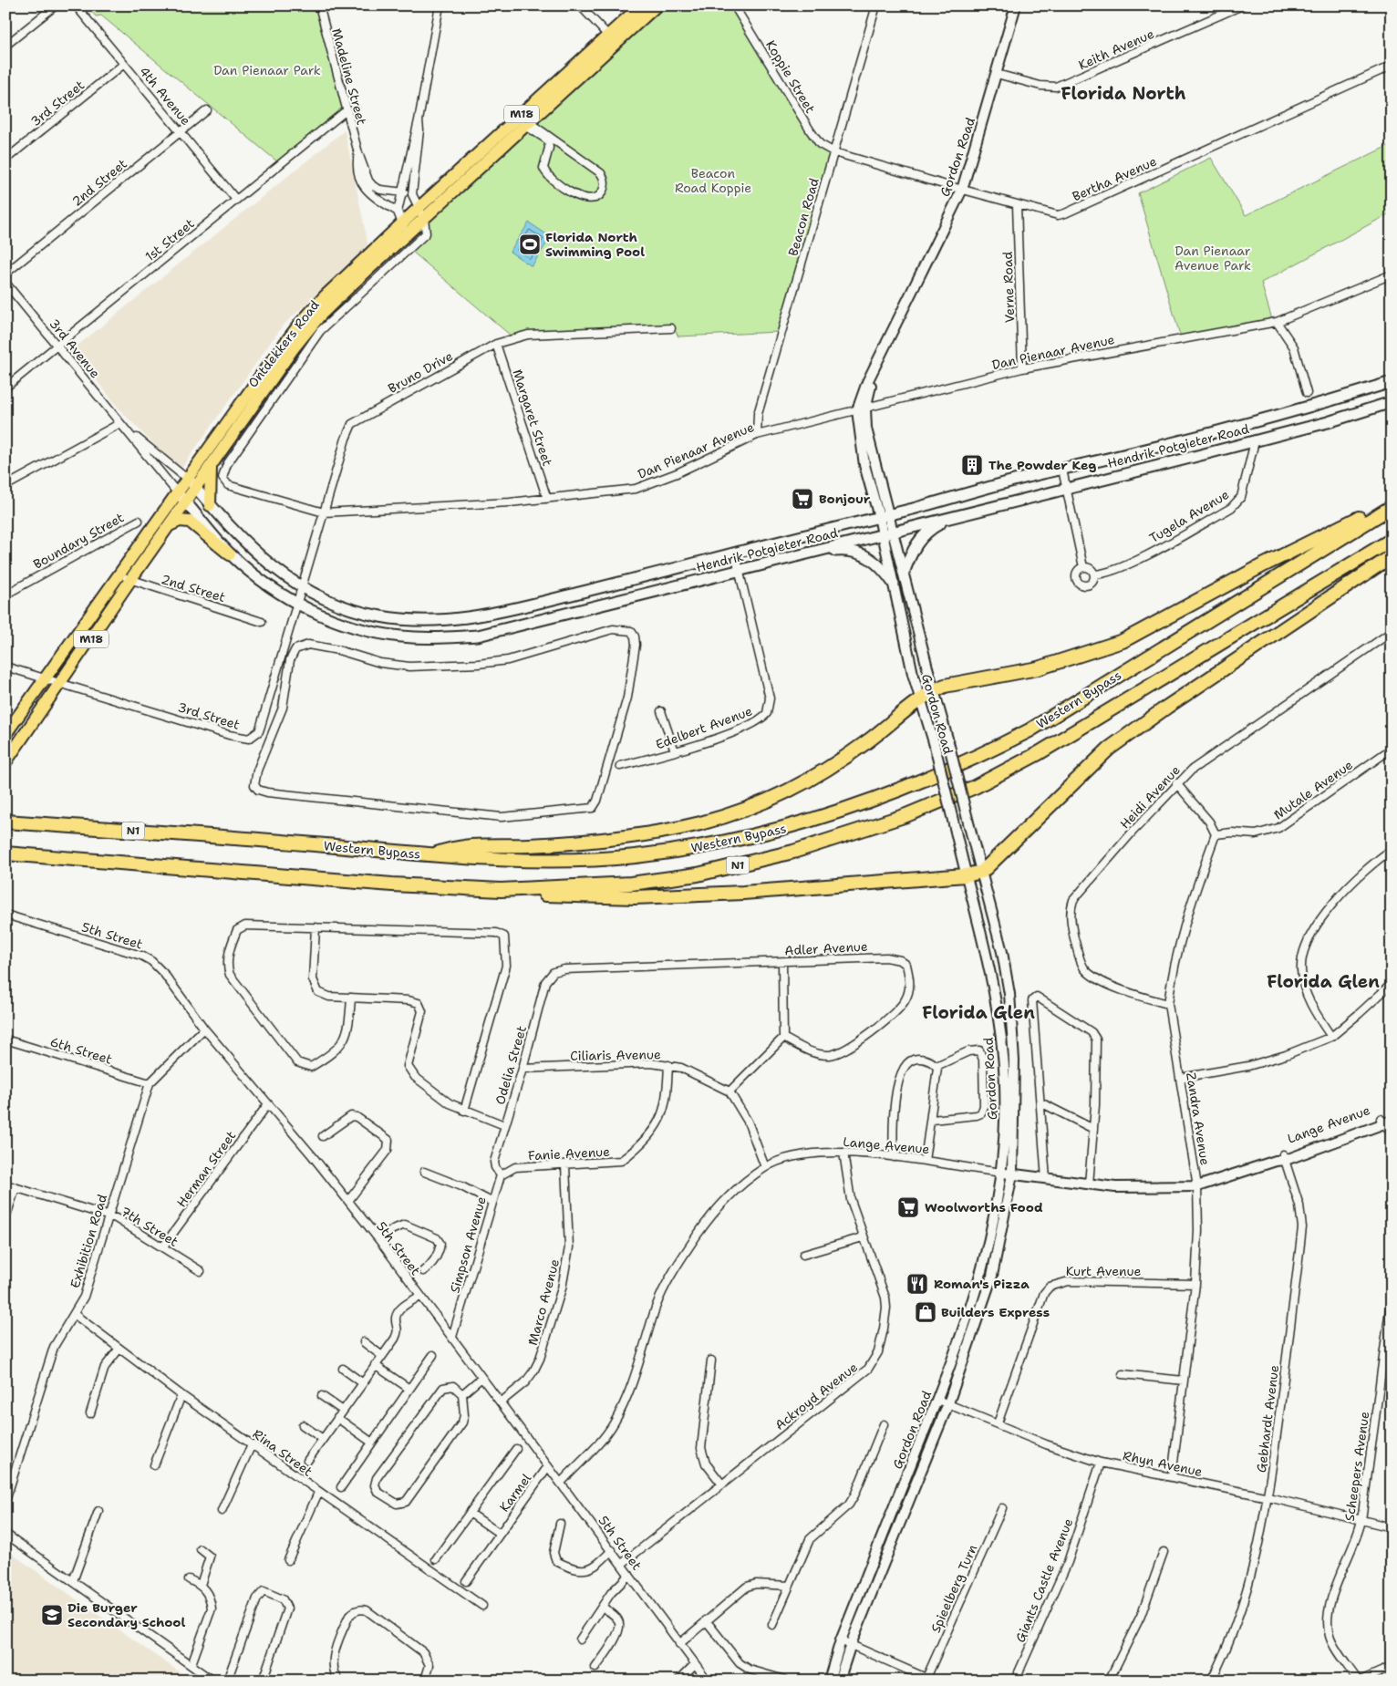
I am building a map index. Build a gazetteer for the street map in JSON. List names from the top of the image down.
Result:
{
  "streets": {
    "highway": ["Western Bypass", "N1"],
    "main road": ["M18", "Ontdekkers Road", "Hendrik Potgieter Road"],
    "street": [
      "Keith Avenue",
      "Madeline Street",
      "Koppie Street",
      "4th Avenue",
      "3rd Street",
      "Gordon Road",
      "Bertha Avenue",
      "2nd Street",
      "Beacon Road",
      "1st Street",
      "Verne Road",
      "3rd Avenue",
      "Dan Pienaar Avenue",
      "Bruno Drive",
      "Margaret Street",
      "Tugela Avenue",
      "Boundary Street",
      "Edelbert Avenue",
      "Mutale Avenue",
      "Heidi Avenue",
      "5th Street",
      "Adler Avenue",
      "6th Street",
      "Ciliaris Avenue",
      "Odelia Street",
      "Zandra Avenue",
      "Lange Avenue",
      "Fanie Avenue",
      "Herman Street",
      "7th Street",
      "Exhibition Road",
      "Simpson Avenue",
      "Kurt Avenue",
      "Marco Avenue",
      "Ackroyd Avenue",
      "Gebhardt Avenue",
      "Rina Street",
      "Rhyn Avenue",
      "Scheepers Avenue",
      "Karmel",
      "Giants Castle Avenue",
      "Spieelberg Turn"
    ]
  },
  "crossings": [
    ["Keith Avenue", "Gordon Road"],
    ["Madeline Street", "1st Street"],
    ["Koppie Street", "Bertha Avenue"],
    ["Koppie Street", "Beacon Road"],
    ["4th Avenue", "3rd Street"],
    ["4th Avenue", "2nd Street"],
    ["4th Avenue", "1st Street"],
    ["3rd Street", "Ontdekkers Road"],
    ["3rd Street", "Bruno Drive"],
    ["3rd Street", "Hendrik Potgieter Road"],
    ["Gordon Road", "Bertha Avenue"],
    ["Gordon Road", "Dan Pienaar Avenue"],
    ["Gordon Road", "Hendrik Potgieter Road"],
    ["Gordon Road", "Lange Avenue"],
    ["Gordon Road", "Rhyn Avenue"],
    ["Bertha Avenue", "Beacon Road"],
    ["Bertha Avenue", "Verne Road"],
    ["2nd Street", "Ontdekkers Road"],
    ["Beacon Road", "Dan Pienaar Avenue"],
    ["1st Street", "3rd Avenue"],
    ["Verne Road", "Dan Pienaar Avenue"],
    ["Ontdekkers Road", "3rd Avenue"],
    ["Ontdekkers Road", "Dan Pienaar Avenue"],
    ["Ontdekkers Road", "Hendrik Potgieter Road"],
    ["3rd Avenue", "Hendrik Potgieter Road"],
    ["Dan Pienaar Avenue", "Bruno Drive"],
    ["Dan Pienaar Avenue", "Margaret Street"],
    ["Bruno Drive", "Margaret Street"],
    ["Bruno Drive", "Hendrik Potgieter Road"],
    ["Hendrik Potgieter Road", "Tugela Avenue"],
    ["Hendrik Potgieter Road", "Edelbert Avenue"],
    ["Mutale Avenue", "Zandra Avenue"],
    ["Heidi Avenue", "Zandra Avenue"],
    ["5th Street", "Lange Avenue"],
    ["5th Street", "Herman Street"],
    ["5th Street", "Exhibition Road"],
    ["5th Street", "Simpson Avenue"],
    ["5th Street", "Marco Avenue"],
    ["5th Street", "Ackroyd Avenue"],
    ["5th Street", "Karmel"],
    ["Adler Avenue", "Odelia Street"],
    ["6th Street", "Exhibition Road"],
    ["Ciliaris Avenue", "Odelia Street"],
    ["Ciliaris Avenue", "Fanie Avenue"],
    ["Odelia Street", "Fanie Avenue"],
    ["Odelia Street", "Simpson Avenue"],
    ["Zandra Avenue", "Lange Avenue"],
    ["Zandra Avenue", "Kurt Avenue"],
    ["Zandra Avenue", "Rhyn Avenue"],
    ["Lange Avenue", "Ackroyd Avenue"],
    ["Lange Avenue", "Gebhardt Avenue"],
    ["Fanie Avenue", "Simpson Avenue"],
    ["Fanie Avenue", "Marco Avenue"],
    ["Herman Street", "7th Street"],
    ["7th Street", "Exhibition Road"],
    ["Exhibition Road", "Rina Street"],
    ["Kurt Avenue", "Rhyn Avenue"],
    ["Gebhardt Avenue", "Rhyn Avenue"],
    ["Rhyn Avenue", "Scheepers Avenue"],
    ["Rhyn Avenue", "Giants Castle Avenue"]
  ],
  "districts": ["Florida North", "Florida Glen", "Florida Glen"],
  "parks": ["Dan Pienaar Park", "Beacon Road Koppie", "Dan Pienaar Avenue Park"],
  "places": {
    "sports": ["Florida North Swimming Pool"],
    "building": ["The Powder Keg"],
    "supermarket": ["Bonjour", "Woolworths Food"],
    "restaurant": ["Roman's Pizza"],
    "shop": ["Builders Express"],
    "school or university": ["Die Burger Secondary School"]
  }
}
